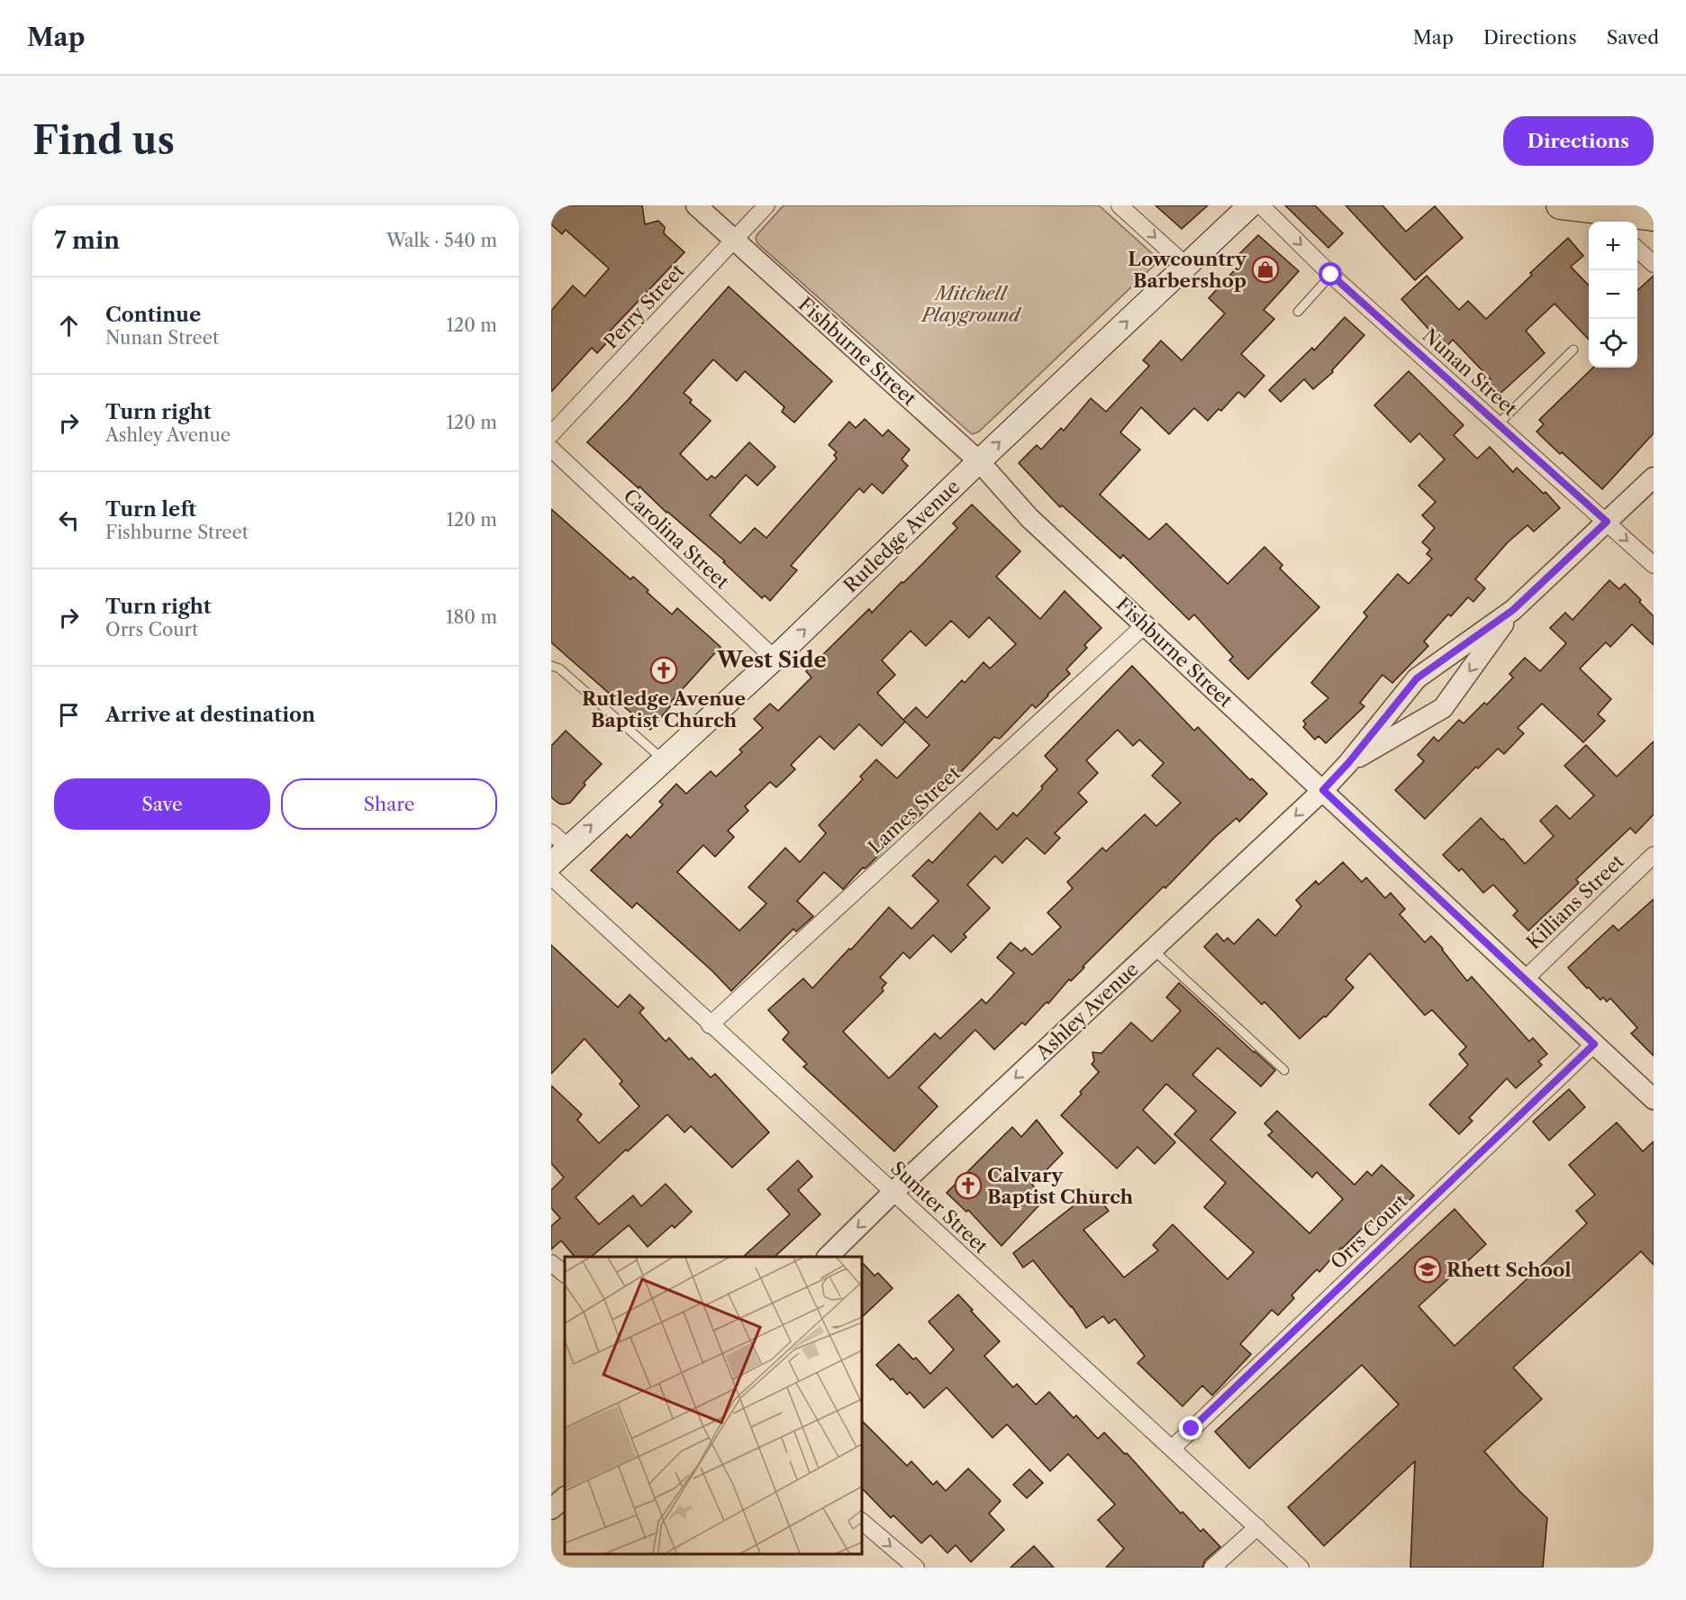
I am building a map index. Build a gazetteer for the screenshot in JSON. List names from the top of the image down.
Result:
{
  "streets": {
    "main road": ["Rutledge Avenue"],
    "street": [
      "Perry Street",
      "Fishburne Street",
      "Nunan Street",
      "Carolina Street",
      "Lames Street",
      "Killians Street",
      "Ashley Avenue",
      "Sumter Street",
      "Orrs Court"
    ]
  },
  "crossings": [
    ["Perry Street", "Fishburne Street"],
    ["Fishburne Street", "Rutledge Avenue"],
    ["Fishburne Street", "Lames Street"],
    ["Fishburne Street", "Killians Street"],
    ["Fishburne Street", "Ashley Avenue"],
    ["Fishburne Street", "Orrs Court"],
    ["Nunan Street", "Ashley Avenue"],
    ["Rutledge Avenue", "Carolina Street"],
    ["Lames Street", "Sumter Street"],
    ["Ashley Avenue", "Sumter Street"],
    ["Sumter Street", "Orrs Court"]
  ],
  "one_way": ["Rutledge Avenue", "Ashley Avenue"],
  "districts": ["West Side"],
  "parks": ["Mitchell Playground"],
  "places": {
    "shop": ["Lowcountry Barbershop"],
    "church": ["Rutledge Avenue Baptist Church", "Calvary Baptist Church"],
    "school or university": ["Rhett School"]
  },
  "page": {
    "header": "Map",
    "nav": ["Map", "Directions", "Saved"],
    "buttons": [
      "Directions",
      ["Save", "Share"]
    ],
    "title": "Find us",
    "heading": ["7 min", "Walk · 540 m"],
    "map_buttons": ["+", "−"],
    "list": [
      ["Continue", "Nunan Street", "120 m"],
      ["Turn right", "Ashley Avenue", "120 m"],
      ["Turn left", "Fishburne Street", "120 m"],
      ["Turn right", "Orrs Court", "180 m"],
      "Arrive at destination"
    ]
  }
}
